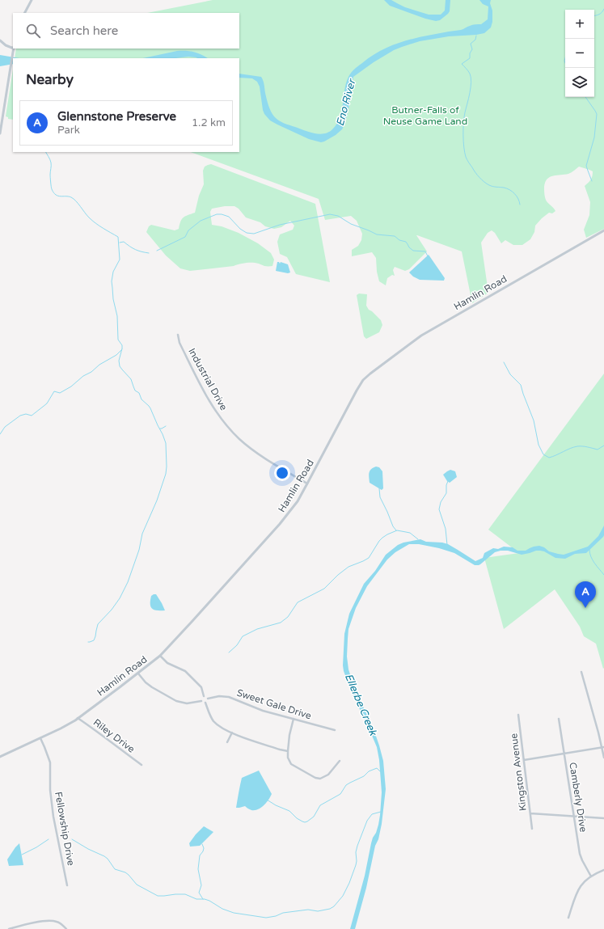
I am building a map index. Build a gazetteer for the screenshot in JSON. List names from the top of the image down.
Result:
{
  "streets": {
    "street": [
      "Hamlin Road",
      "Industrial Drive",
      "Sweet Gale Drive",
      "Riley Drive",
      "Kingston Avenue",
      "Camberly Drive",
      "Fellowship Drive"
    ]
  },
  "crossings": [
    ["Hamlin Road", "Industrial Drive"],
    ["Hamlin Road", "Riley Drive"],
    ["Hamlin Road", "Fellowship Drive"]
  ],
  "water": ["Eno River", "Ellerbe Creek"],
  "parks": ["Butner-Falls of Neuse Game Land"],
  "page": {
    "map_buttons": ["+", "−"],
    "search": "Search here",
    "heading": "Nearby",
    "list": [
      {
        "mark": "A",
        "name": "Glennstone Preserve",
        "note": "Park",
        "value": "1.2 km"
      }
    ],
    "pins": "A"
  }
}
